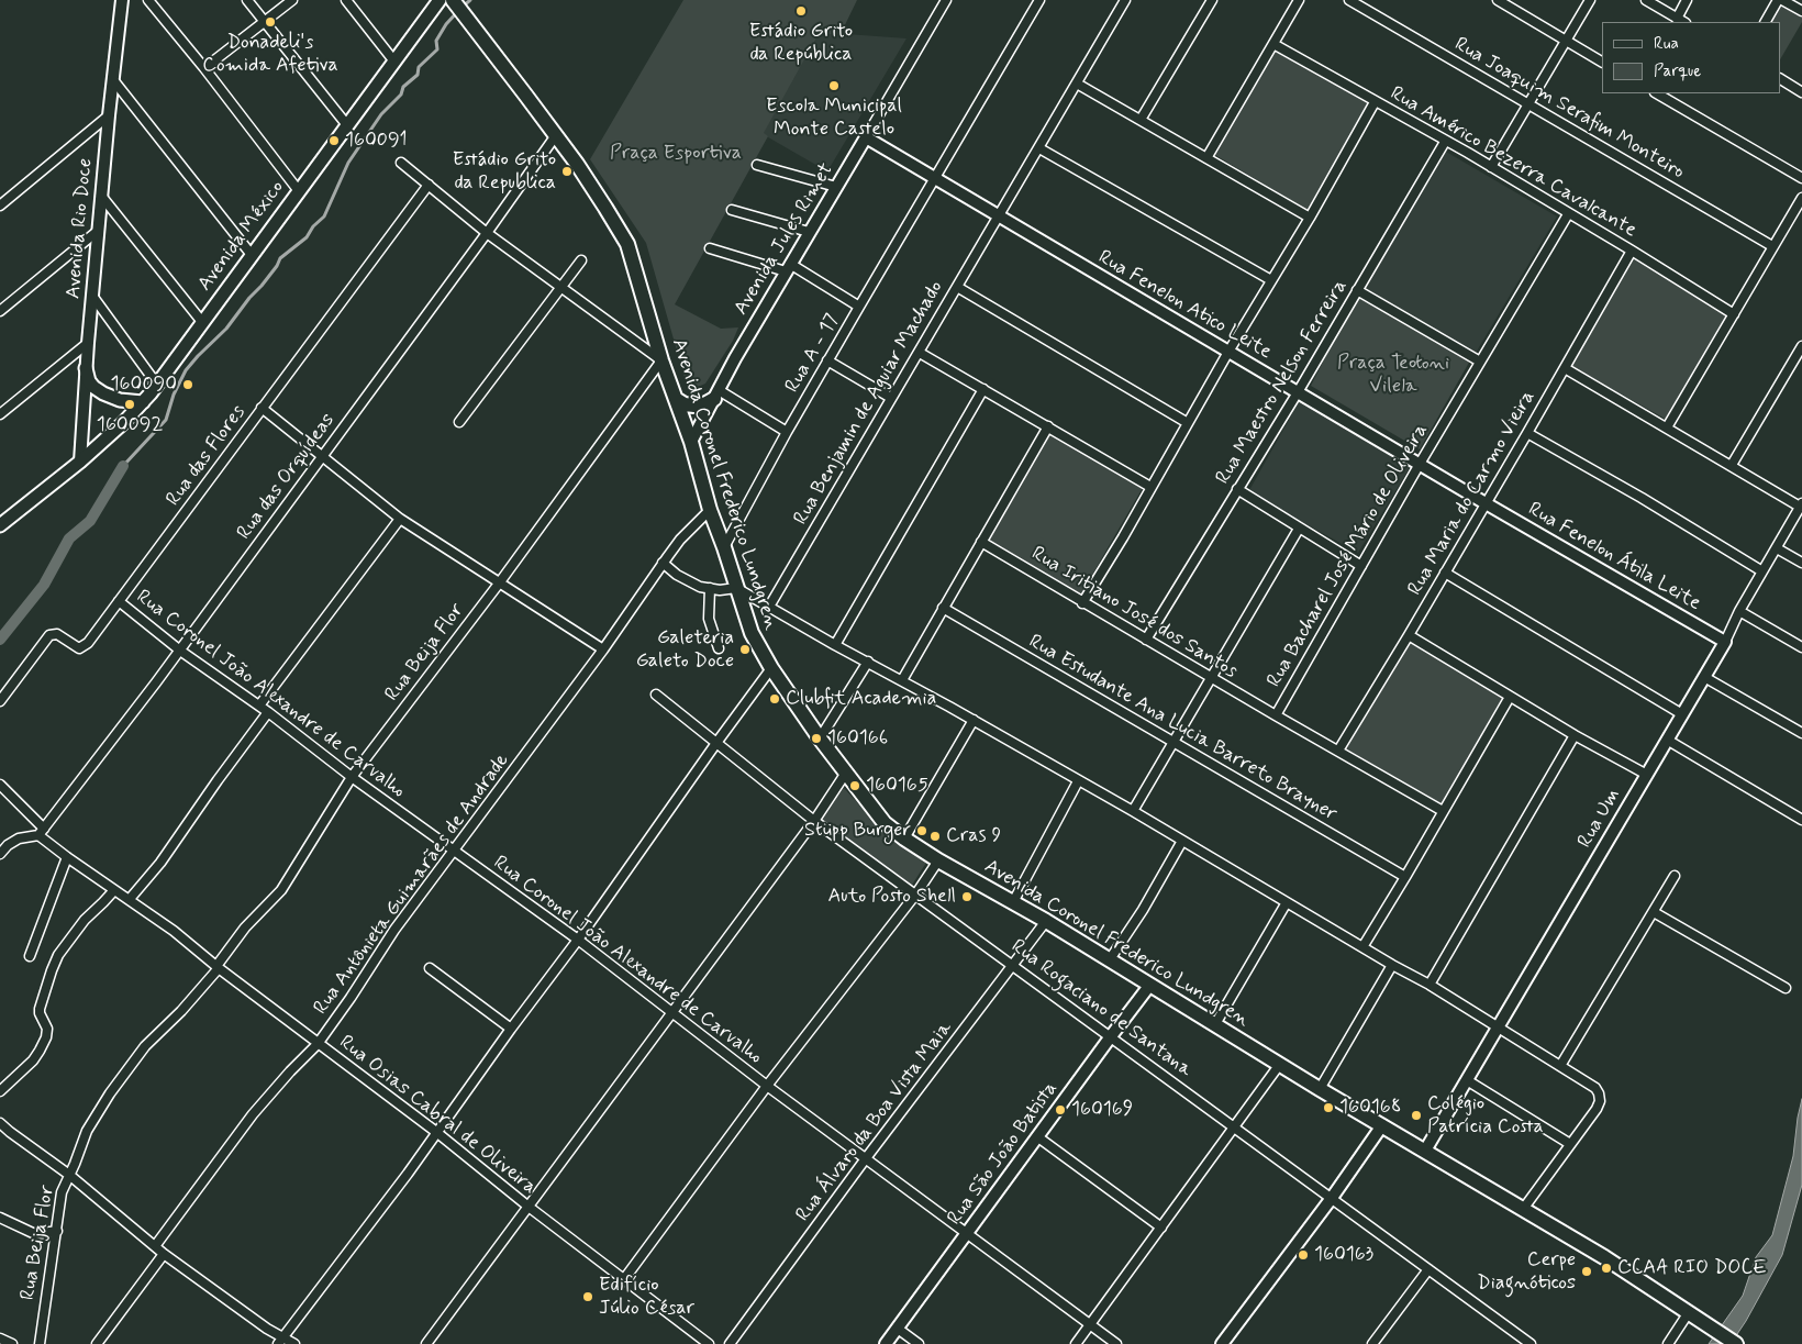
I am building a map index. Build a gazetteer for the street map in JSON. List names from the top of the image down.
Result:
{
  "streets": {
    "main road": ["Avenida México", "Avenida Coronel Frederico Lundgren"],
    "street": [
      "Rua Joaquim Serafim Monteiro",
      "Rua Américo Bezerra Cavalcante",
      "Avenida Rio Doce",
      "Avenida Jules Rimet",
      "Rua Fenelon Atico Leite",
      "Rua A - 17",
      "Rua Maestro Nelson Ferreira",
      "Rua Benjamin de Aguiar Machado",
      "Rua das Flores",
      "Rua das Orquídeas",
      "Rua Maria do Carmo Vieira",
      "Rua Bacharel José Mário de Oliveira",
      "Rua Fenelon Átila Leite",
      "Rua Iritiano José dos Santos",
      "Rua Beija Flor",
      "Rua Coronel João Alexandre de Carvalho",
      "Rua Estudante Ana Lucia Barreto Brayner",
      "Rua Um",
      "Rua Antônieta Guimarães de Andrade",
      "Rua Rogaciano de Santana",
      "Rua Osias Cabral de Oliveira",
      "Rua Álvaro da Boa Vista Maia",
      "Rua São João Batista"
    ]
  },
  "crossings": [
    ["Rua Américo Bezerra Cavalcante", "Rua Maestro Nelson Ferreira"],
    ["Rua Américo Bezerra Cavalcante", "Rua Maria do Carmo Vieira"],
    ["Rua Américo Bezerra Cavalcante", "Rua Bacharel José Mário de Oliveira"],
    ["Avenida Rio Doce", "Avenida México"],
    ["Avenida Jules Rimet", "Rua Fenelon Atico Leite"],
    ["Avenida Jules Rimet", "Avenida Coronel Frederico Lundgren"],
    ["Rua Fenelon Atico Leite", "Rua A - 17"],
    ["Rua Fenelon Atico Leite", "Rua Maestro Nelson Ferreira"],
    ["Rua Fenelon Atico Leite", "Rua Benjamin de Aguiar Machado"],
    ["Rua Fenelon Atico Leite", "Rua Maria do Carmo Vieira"],
    ["Rua Fenelon Atico Leite", "Rua Bacharel José Mário de Oliveira"],
    ["Rua Fenelon Atico Leite", "Rua Fenelon Átila Leite"],
    ["Rua A - 17", "Avenida Coronel Frederico Lundgren"],
    ["Rua Maestro Nelson Ferreira", "Rua Iritiano José dos Santos"],
    ["Rua das Flores", "Rua Coronel João Alexandre de Carvalho"],
    ["Rua das Orquídeas", "Avenida Coronel Frederico Lundgren"],
    ["Rua das Orquídeas", "Rua Coronel João Alexandre de Carvalho"],
    ["Rua das Orquídeas", "Rua Osias Cabral de Oliveira"],
    ["Avenida Coronel Frederico Lundgren", "Rua Beija Flor"],
    ["Avenida Coronel Frederico Lundgren", "Rua Um"],
    ["Avenida Coronel Frederico Lundgren", "Rua Antônieta Guimarães de Andrade"],
    ["Avenida Coronel Frederico Lundgren", "Rua Álvaro da Boa Vista Maia"],
    ["Avenida Coronel Frederico Lundgren", "Rua São João Batista"],
    ["Rua Maria do Carmo Vieira", "Rua Fenelon Átila Leite"],
    ["Rua Maria do Carmo Vieira", "Rua Iritiano José dos Santos"],
    ["Rua Bacharel José Mário de Oliveira", "Rua Iritiano José dos Santos"],
    ["Rua Fenelon Átila Leite", "Rua Um"],
    ["Rua Beija Flor", "Rua Coronel João Alexandre de Carvalho"],
    ["Rua Beija Flor", "Rua Osias Cabral de Oliveira"],
    ["Rua Coronel João Alexandre de Carvalho", "Rua Antônieta Guimarães de Andrade"],
    ["Rua Coronel João Alexandre de Carvalho", "Rua Álvaro da Boa Vista Maia"],
    ["Rua Coronel João Alexandre de Carvalho", "Rua São João Batista"],
    ["Rua Antônieta Guimarães de Andrade", "Rua Osias Cabral de Oliveira"],
    ["Rua Rogaciano de Santana", "Rua Álvaro da Boa Vista Maia"],
    ["Rua Rogaciano de Santana", "Rua São João Batista"]
  ],
  "parks": ["Praça Esportiva", "Praça Teotoni Vilela"],
  "places": [
    "Estádio Grito da República",
    "Donadeli's Comida Afetiva",
    "Escola Municipal Monte Castelo",
    "160091",
    "Estádio Grito da Republica",
    "160090",
    "160092",
    "Galeteria Galeto Doce",
    "Clubfit Academia",
    "160166",
    "160165",
    "Stüpp Burger",
    "Cras 9",
    "Auto Posto Shell",
    "160168",
    "160169",
    "Colégio Patrícia Costa",
    "160163",
    "CCAA RIO DOCE",
    "Cerpe Diagnóticos",
    "Edifício Júlio César"
  ],
  "legend": ["Rua", "Parque"]
}
